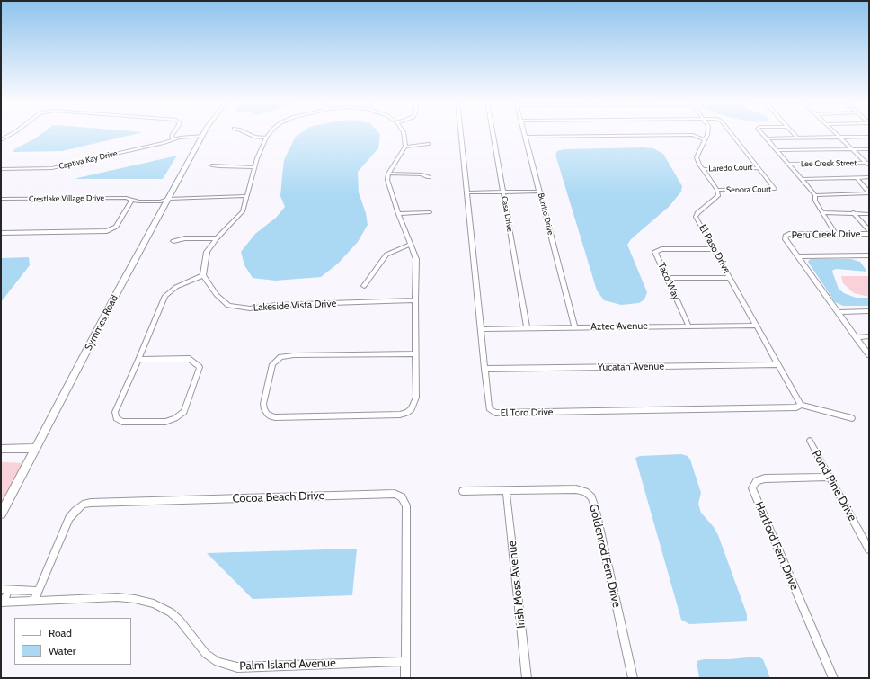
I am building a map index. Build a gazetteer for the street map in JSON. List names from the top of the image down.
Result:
{
  "streets": {
    "street": [
      "Captiva Kay Drive",
      "Lee Creek Street",
      "Laredo Court",
      "Senora Court",
      "Crestlake Village Drive",
      "Casa Drive",
      "Burrito Drive",
      "Peru Creek Drive",
      "El Paso Drive",
      "Taco Way",
      "Lakeside Vista Drive",
      "Symmes Road",
      "Aztec Avenue",
      "Yucatan Avenue",
      "El Toro Drive",
      "Pond Pine Drive",
      "Cocoa Beach Drive",
      "Hartford Fern Drive",
      "Goldenrod Fern Drive",
      "Irish Moss Avenue",
      "Palm Island Avenue"
    ]
  },
  "crossings": [
    ["Captiva Kay Drive", "Symmes Road"],
    ["Laredo Court", "Senora Court"],
    ["Senora Court", "El Paso Drive"],
    ["Crestlake Village Drive", "Symmes Road"],
    ["Casa Drive", "Aztec Avenue"],
    ["Burrito Drive", "Aztec Avenue"],
    ["El Paso Drive", "Taco Way"],
    ["El Paso Drive", "Aztec Avenue"],
    ["El Paso Drive", "Yucatan Avenue"],
    ["El Paso Drive", "El Toro Drive"],
    ["Taco Way", "Aztec Avenue"],
    ["Aztec Avenue", "El Toro Drive"],
    ["Yucatan Avenue", "El Toro Drive"],
    ["Pond Pine Drive", "Hartford Fern Drive"],
    ["Cocoa Beach Drive", "Palm Island Avenue"],
    ["Goldenrod Fern Drive", "Irish Moss Avenue"]
  ],
  "legend": ["Road", "Water"]
}
